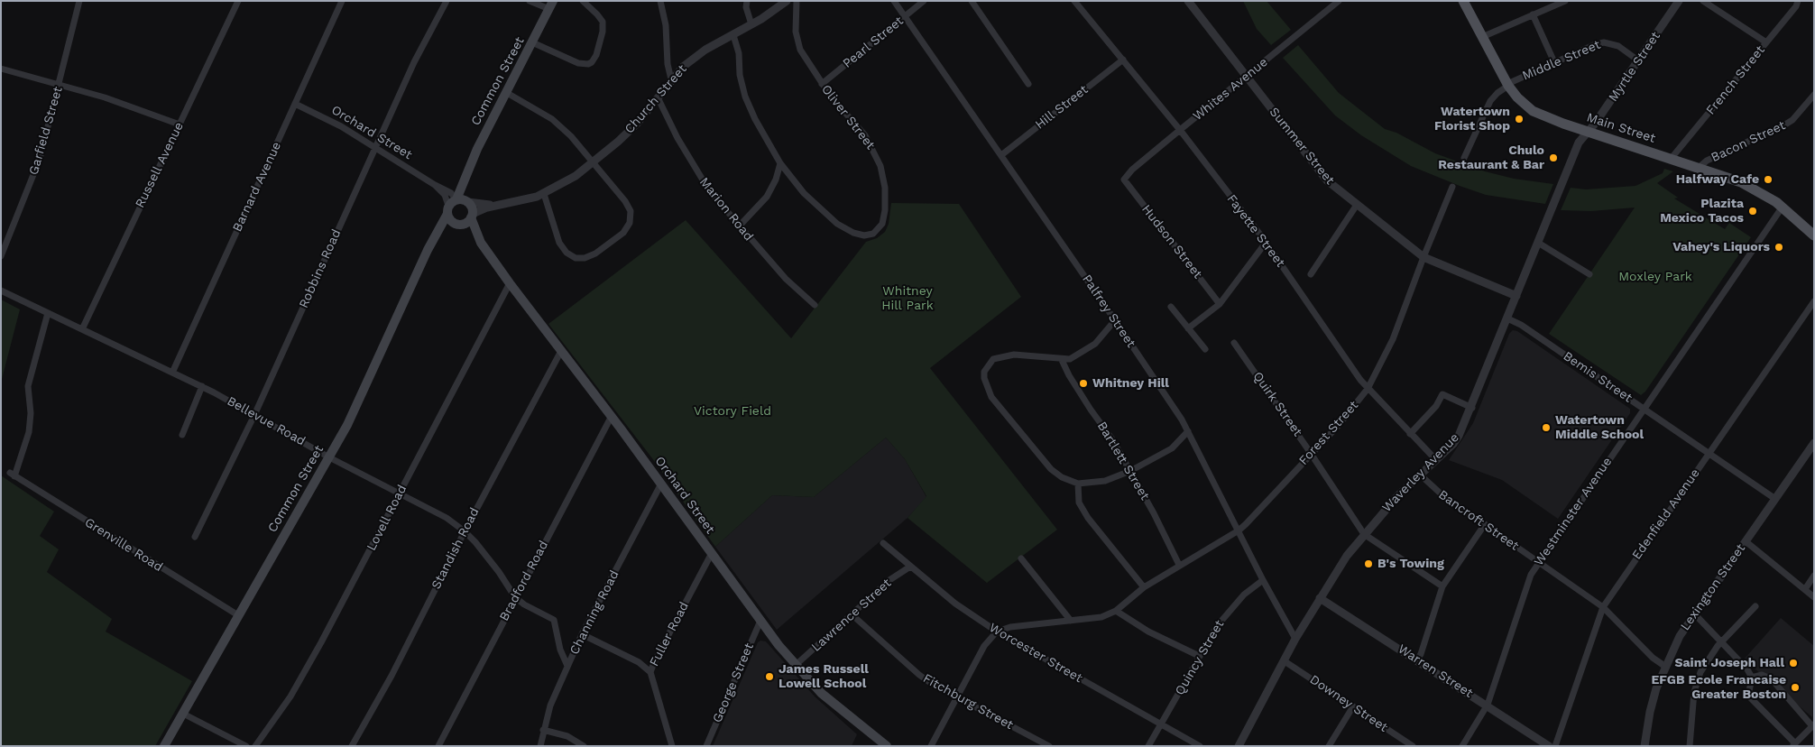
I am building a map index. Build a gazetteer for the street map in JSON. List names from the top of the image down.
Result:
{
  "streets": {
    "main road": ["Common Street", "Main Street", "Orchard Street"],
    "street": [
      "Pearl Street",
      "Middle Street",
      "Myrtle Street",
      "French Street",
      "Whites Avenue",
      "Church Street",
      "Hill Street",
      "Oliver Street",
      "Garfield Street",
      "Bacon Street",
      "Summer Street",
      "Russell Avenue",
      "Barnard Avenue",
      "Marion Road",
      "Fayette Street",
      "Hudson Street",
      "Robbins Road",
      "Palfrey Street",
      "Bemis Street",
      "Quirk Street",
      "Bellevue Road",
      "Forest Street",
      "Bartlett Street",
      "Waverley Avenue",
      "Westminster Avenue",
      "Edenfield Avenue",
      "Lovell Road",
      "Bancroft Street",
      "Grenville Road",
      "Standish Road",
      "Bradford Road",
      "Lexington Street",
      "Channing Road",
      "Lawrence Street",
      "Fuller Road",
      "Worcester Street",
      "Quincy Street",
      "Warren Street",
      "George Street",
      "Fitchburg Street",
      "Downey Street"
    ]
  },
  "crossings": [
    ["Pearl Street", "Oliver Street"],
    ["Pearl Street", "Palfrey Street"],
    ["Middle Street", "Myrtle Street"],
    ["Middle Street", "Main Street"],
    ["Myrtle Street", "Main Street"],
    ["Myrtle Street", "Waverley Avenue"],
    ["French Street", "Main Street"],
    ["Common Street", "Church Street"],
    ["Common Street", "Orchard Street"],
    ["Common Street", "Bellevue Road"],
    ["Common Street", "Grenville Road"],
    ["Whites Avenue", "Summer Street"],
    ["Whites Avenue", "Fayette Street"],
    ["Whites Avenue", "Hudson Street"],
    ["Church Street", "Orchard Street"],
    ["Church Street", "Marion Road"],
    ["Hill Street", "Fayette Street"],
    ["Hill Street", "Palfrey Street"],
    ["Main Street", "Bacon Street"],
    ["Main Street", "Waverley Avenue"],
    ["Main Street", "Westminster Avenue"],
    ["Orchard Street", "Barnard Avenue"],
    ["Orchard Street", "Robbins Road"],
    ["Orchard Street", "Lovell Road"],
    ["Orchard Street", "Standish Road"],
    ["Orchard Street", "Bradford Road"],
    ["Orchard Street", "Channing Road"],
    ["Orchard Street", "Lawrence Street"],
    ["Orchard Street", "Fuller Road"],
    ["Orchard Street", "George Street"],
    ["Summer Street", "Forest Street"],
    ["Summer Street", "Waverley Avenue"],
    ["Russell Avenue", "Bellevue Road"],
    ["Barnard Avenue", "Bellevue Road"],
    ["Fayette Street", "Forest Street"],
    ["Fayette Street", "Waverley Avenue"],
    ["Robbins Road", "Bellevue Road"],
    ["Palfrey Street", "Forest Street"],
    ["Palfrey Street", "Waverley Avenue"],
    ["Palfrey Street", "Quincy Street"],
    ["Bemis Street", "Waverley Avenue"],
    ["Bemis Street", "Westminster Avenue"],
    ["Bemis Street", "Edenfield Avenue"],
    ["Bemis Street", "Lexington Street"],
    ["Quirk Street", "Forest Street"],
    ["Quirk Street", "Waverley Avenue"],
    ["Bellevue Road", "Lovell Road"],
    ["Bellevue Road", "Grenville Road"],
    ["Bellevue Road", "Standish Road"],
    ["Bellevue Road", "Bradford Road"],
    ["Bellevue Road", "Channing Road"],
    ["Forest Street", "Bartlett Street"],
    ["Waverley Avenue", "Bancroft Street"],
    ["Waverley Avenue", "Warren Street"],
    ["Waverley Avenue", "Downey Street"],
    ["Westminster Avenue", "Bancroft Street"],
    ["Westminster Avenue", "Warren Street"],
    ["Edenfield Avenue", "Bancroft Street"],
    ["Bancroft Street", "Lexington Street"],
    ["Lawrence Street", "Worcester Street"],
    ["Lawrence Street", "Fitchburg Street"],
    ["Worcester Street", "Quincy Street"]
  ],
  "parks": ["Moxley Park", "Whitney Hill Park", "Victory Field"],
  "places": [
    "Watertown Florist Shop",
    "Chulo Restaurant & Bar",
    "Halfway Cafe",
    "Plazita Mexico Tacos",
    "Vahey's Liquors",
    "Whitney Hill",
    "Watertown Middle School",
    "B's Towing",
    "Saint Joseph Hall",
    "James Russell Lowell School",
    "EFGB Ecole Francaise Greater Boston"
  ]
}
